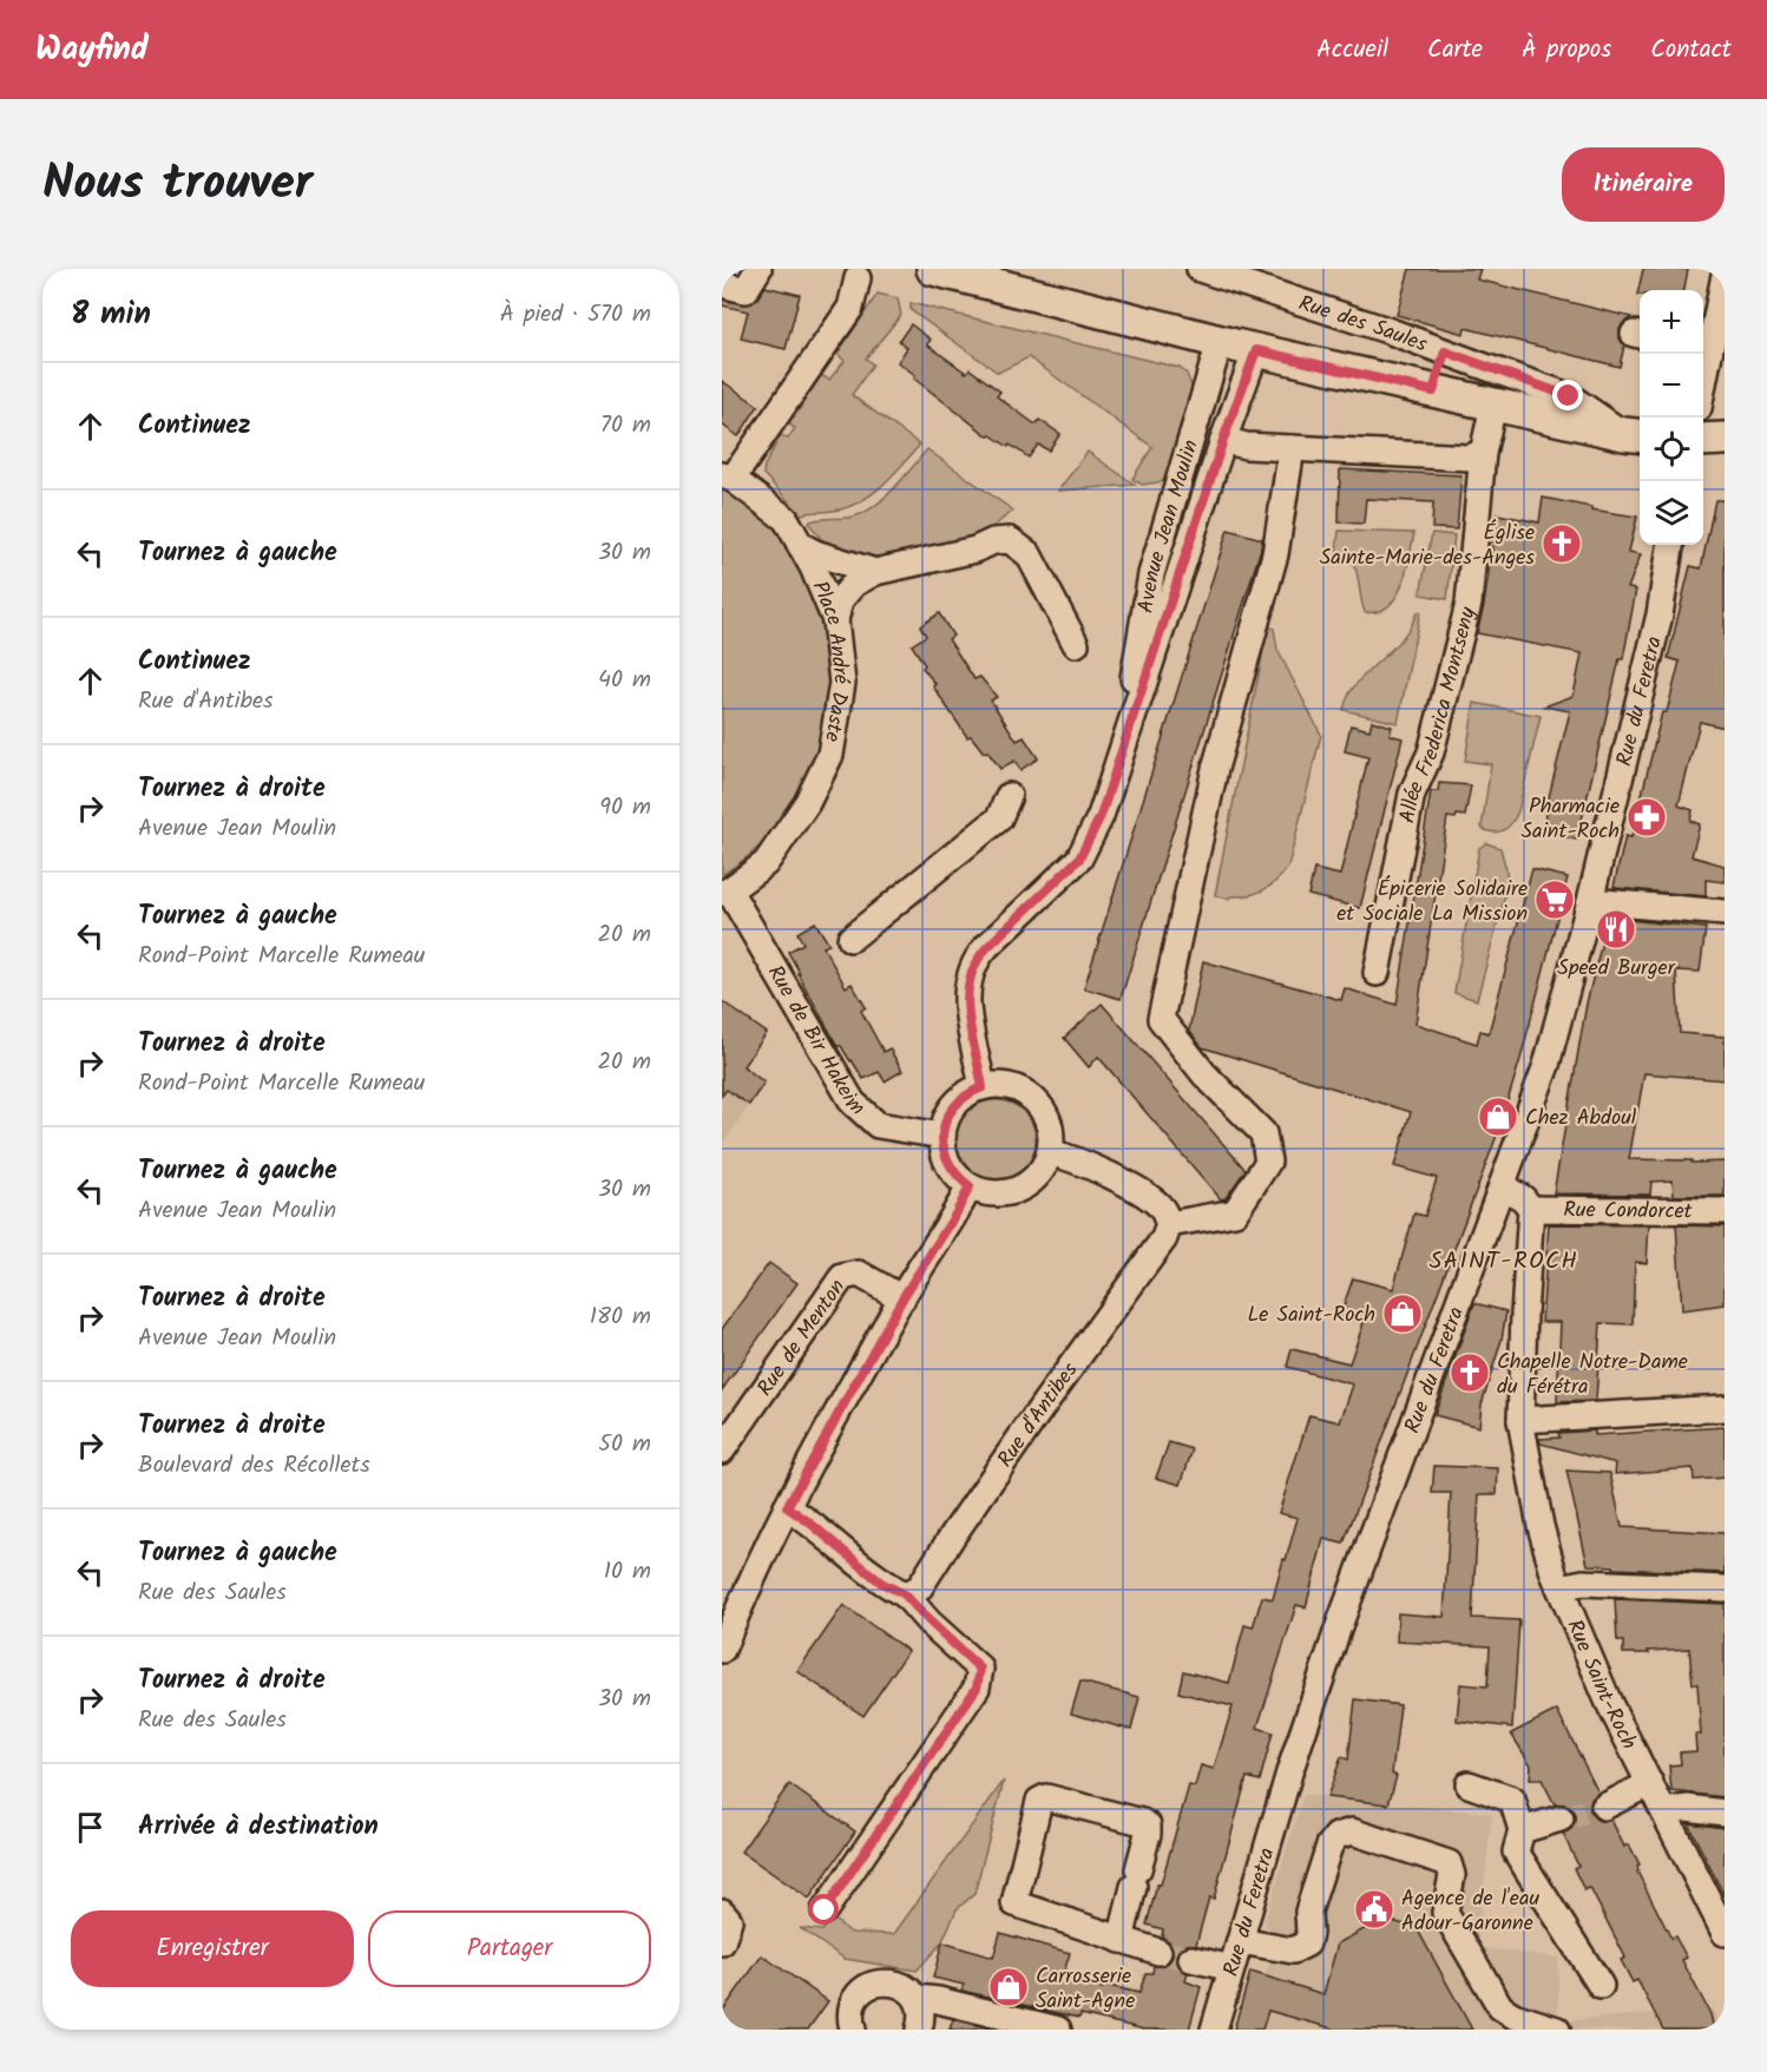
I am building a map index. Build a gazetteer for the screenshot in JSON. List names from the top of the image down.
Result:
{
  "streets": {
    "street": [
      "Rue des Saules",
      "Avenue Jean Moulin",
      "Place André Daste",
      "Rue du Feretra",
      "Allée Frederica Montseny",
      "Rue de Bir Hakeim",
      "Rue Condorcet",
      "Rue de Menton",
      "Rue d'Antibes",
      "Rue Saint-Roch"
    ]
  },
  "crossings": [
    ["Avenue Jean Moulin", "Rue de Bir Hakeim"],
    ["Place André Daste", "Rue de Bir Hakeim"],
    ["Rue Condorcet", "Rue Saint-Roch"]
  ],
  "districts": ["SAINT-ROCH"],
  "places": {
    "church": ["Église Sainte-Marie-des-Anges", "Chapelle Notre-Dame du Férétra"],
    "pharmacy": ["Pharmacie Saint-Roch"],
    "supermarket": ["Épicerie Solidaire et Sociale La Mission"],
    "restaurant": ["Speed Burger"],
    "shop": ["Chez Abdoul", "Le Saint-Roch", "Carrosserie Saint-Agne"],
    "public building": ["Agence de l'eau Adour-Garonne"]
  },
  "page": {
    "header": "Wayfind",
    "nav": [
      "Accueil",
      "Carte",
      "À propos",
      "Contact"
    ],
    "title": "Nous trouver",
    "buttons": [
      "Itinéraire",
      ["Enregistrer", "Partager"]
    ],
    "heading": ["8 min", "À pied · 570 m"],
    "map_buttons": ["+", "−"],
    "list": [
      ["Continuez", "70 m"],
      ["Tournez à gauche", "30 m"],
      ["Continuez", "Rue d'Antibes", "40 m"],
      ["Tournez à droite", "Avenue Jean Moulin", "90 m"],
      ["Tournez à gauche", "Rond-Point Marcelle Rumeau", "20 m"],
      ["Tournez à droite", "Rond-Point Marcelle Rumeau", "20 m"],
      ["Tournez à gauche", "Avenue Jean Moulin", "30 m"],
      ["Tournez à droite", "Avenue Jean Moulin", "180 m"],
      ["Tournez à droite", "Boulevard des Récollets", "50 m"],
      ["Tournez à gauche", "Rue des Saules", "10 m"],
      ["Tournez à droite", "Rue des Saules", "30 m"],
      "Arrivée à destination"
    ]
  }
}
